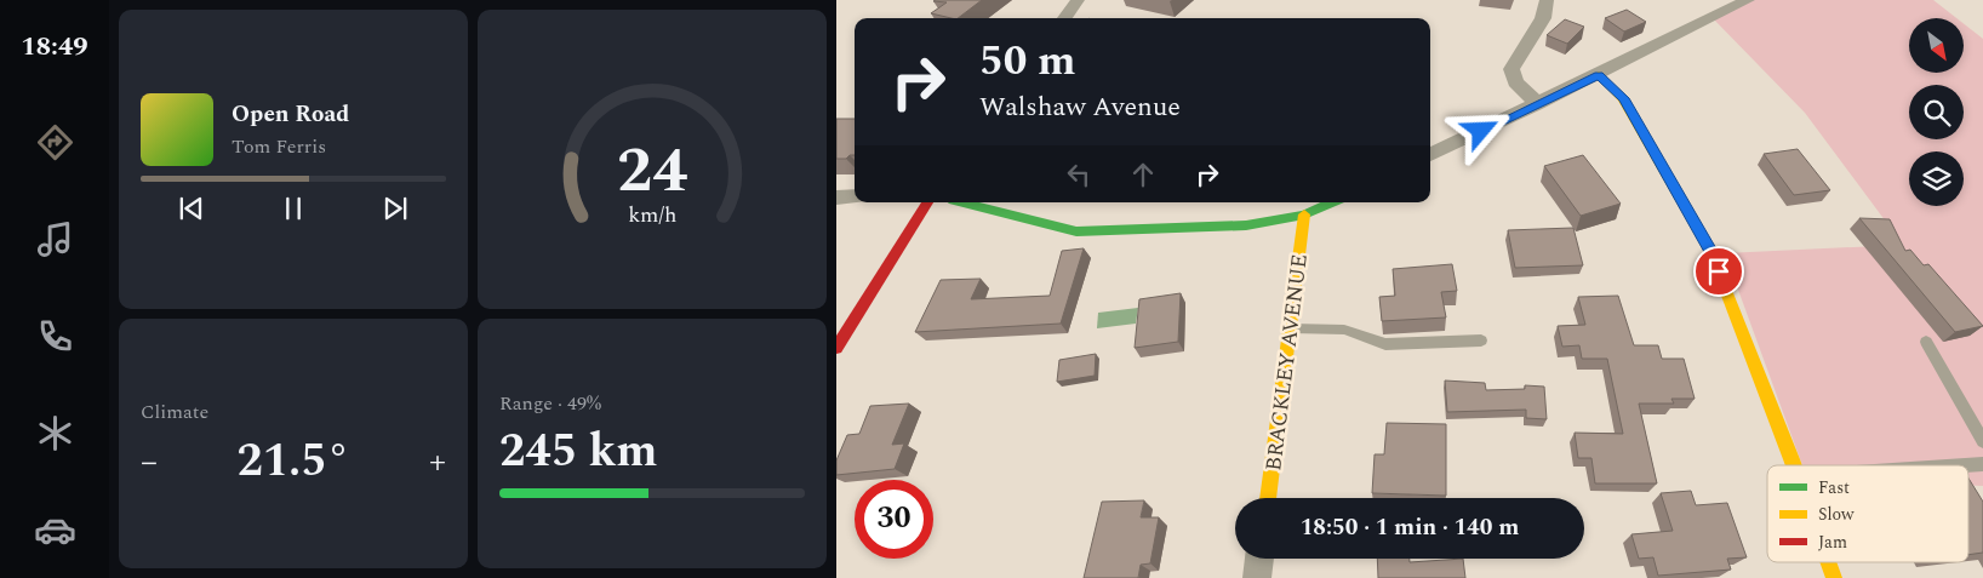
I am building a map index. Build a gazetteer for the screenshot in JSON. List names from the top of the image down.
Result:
{
  "streets": {
    "street": ["BRACKLEY AVENUE"]
  },
  "legend": ["Fast", "Slow", "Jam"],
  "north": "bottom right",
  "page": {
    "tabs": "18:49",
    "turn": ["50 m", "Walshaw Avenue"],
    "song": ["Open Road", "Tom Ferris"],
    "tile": [
      "Climate",
      ["Range · 49%", "245 km"]
    ],
    "heat": ["−", "21.5°", "+"],
    "limit": "30",
    "trip": "18:50 · 1 min · 140 m",
    "gauge": ["24", "km/h"]
  }
}
